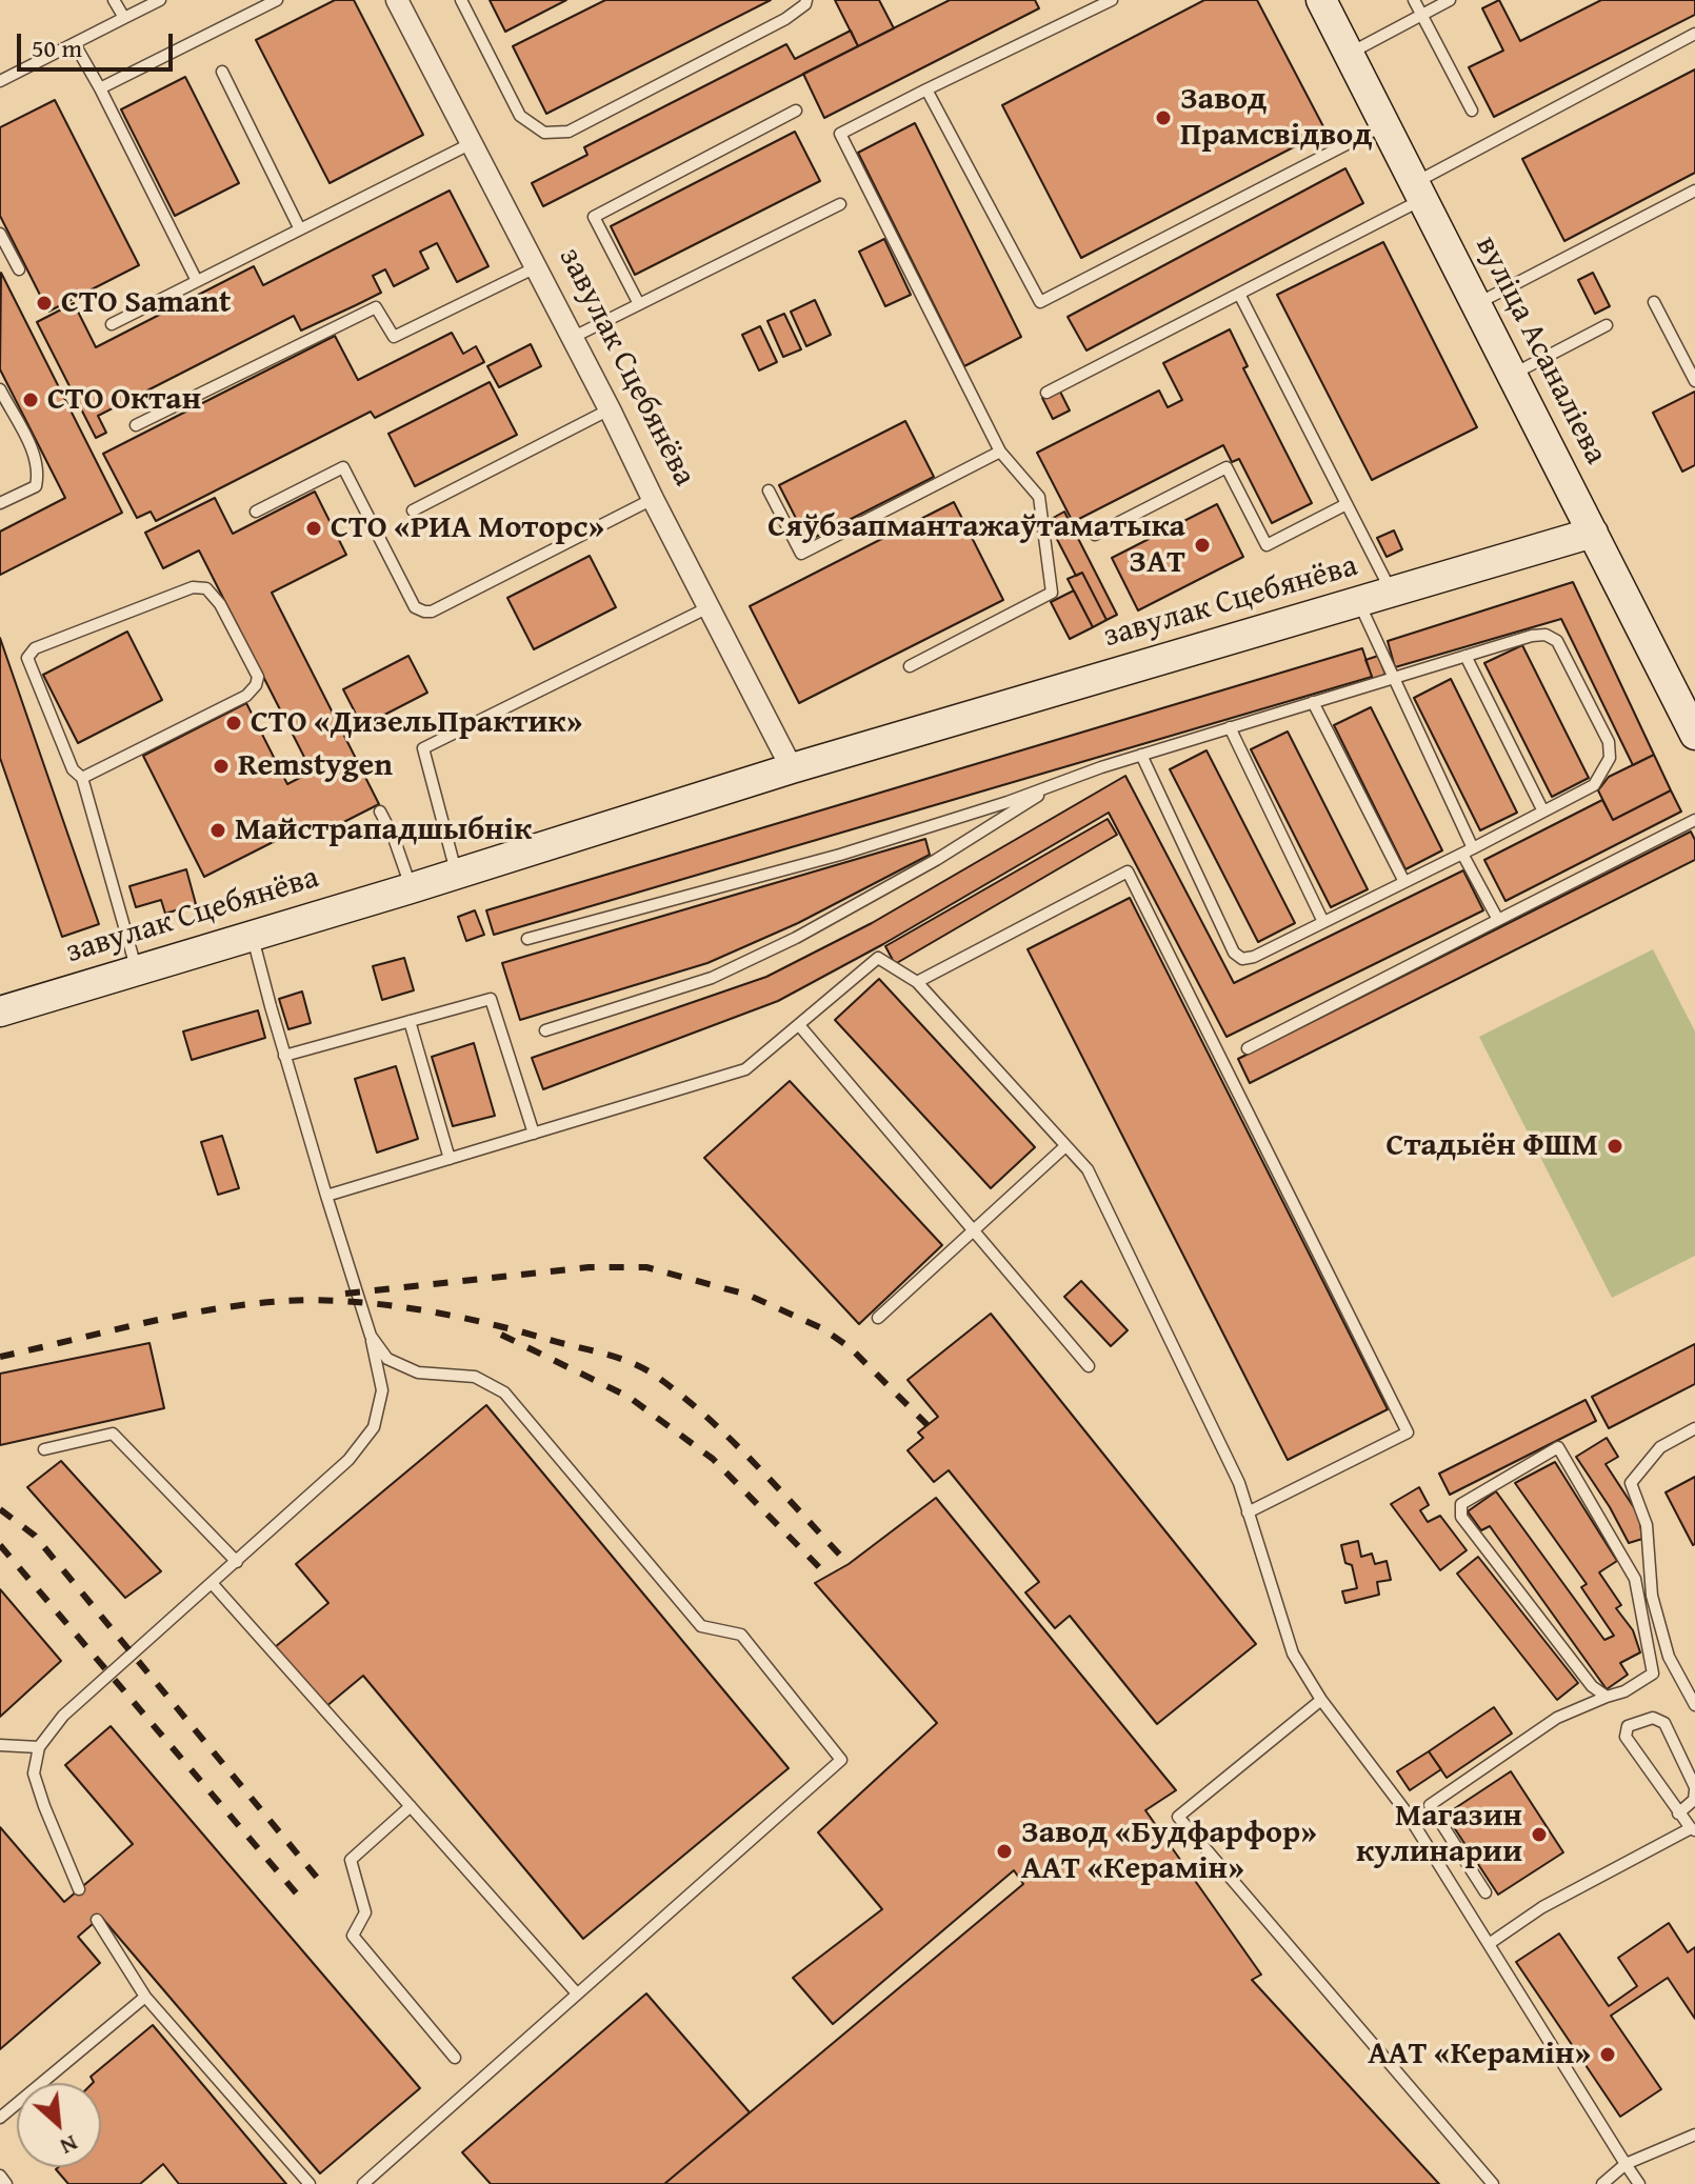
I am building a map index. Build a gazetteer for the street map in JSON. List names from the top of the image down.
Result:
{
  "streets": {
    "street": ["вуліца Асаналіева", "завулак Сцебянёва"]
  },
  "crossings": [
    ["вуліца Асаналіева", "завулак Сцебянёва"]
  ],
  "places": [
    "Завод Прамсвідвод",
    "СТО Samant",
    "СТО Октан",
    "СТО «РИА Моторс»",
    "Сяўбзапмантажаўтаматыка ЗАТ",
    "СТО «ДизельПрактик»",
    "Remstygen",
    "Майстрападшыбнік",
    "Стадыён ФШМ",
    "Магазин кулинарии",
    "Завод «Будфарфор» ААТ «Керамін»",
    "ААТ «Керамін»"
  ],
  "scale_bar": "50 m",
  "north": "bottom right"
}
